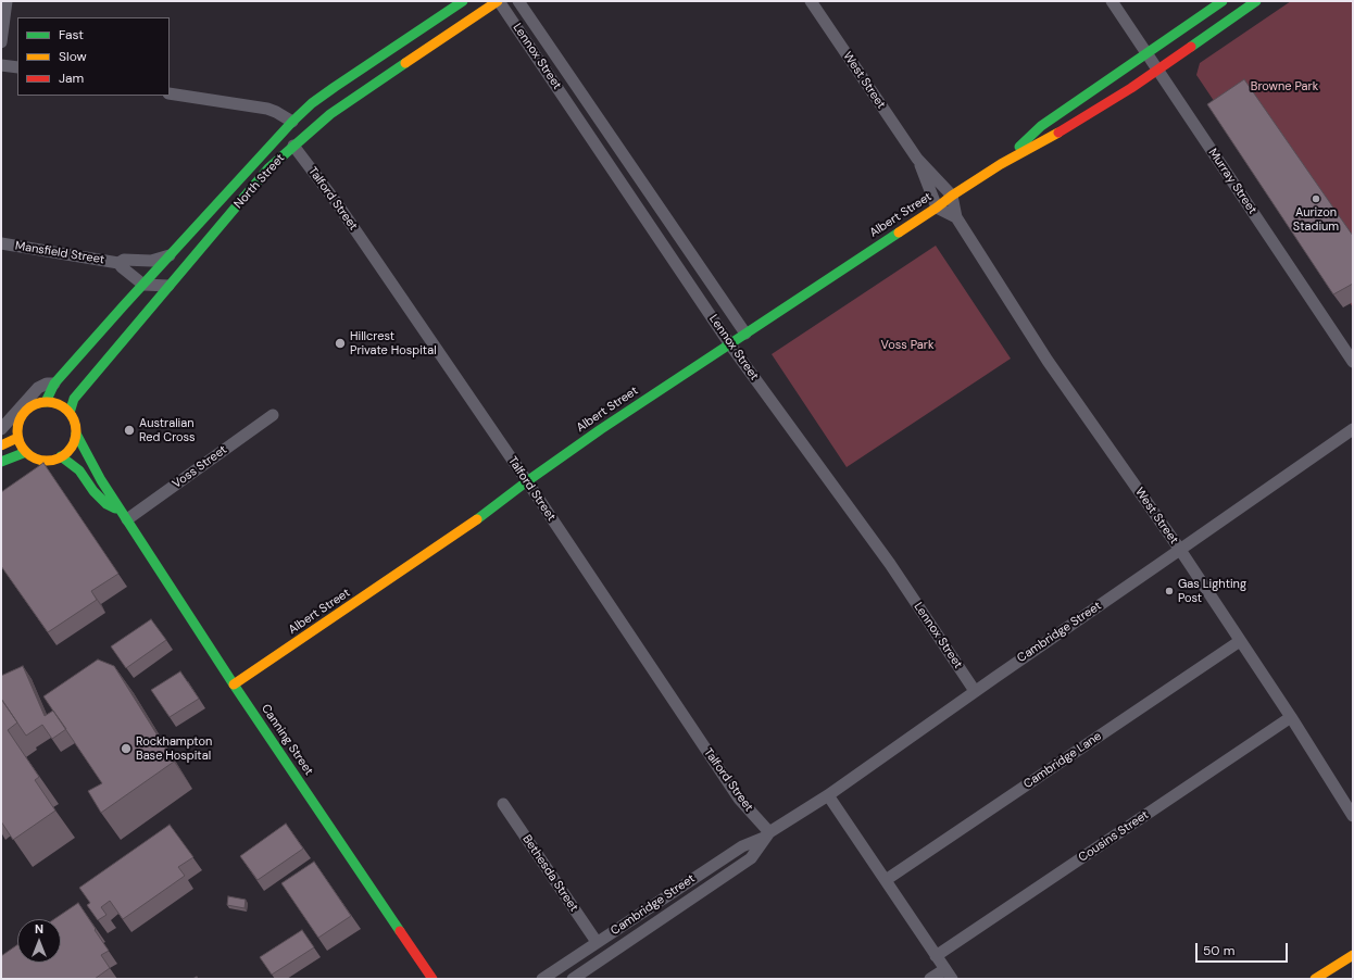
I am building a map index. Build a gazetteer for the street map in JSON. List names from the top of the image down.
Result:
{
  "streets": {
    "street": [
      "Lennox Street",
      "West Street",
      "North Street",
      "Murray Street",
      "Talford Street",
      "Albert Street",
      "Mansfield Street",
      "Voss Street",
      "Cambridge Street",
      "Canning Street",
      "Cambridge Lane",
      "Cousins Street",
      "Bethesda Street"
    ]
  },
  "crossings": [
    ["Lennox Street", "North Street"],
    ["Lennox Street", "Albert Street"],
    ["Lennox Street", "Cambridge Street"],
    ["West Street", "Albert Street"],
    ["West Street", "Cambridge Street"],
    ["West Street", "Cambridge Lane"],
    ["West Street", "Cousins Street"],
    ["North Street", "Talford Street"],
    ["North Street", "Mansfield Street"],
    ["North Street", "Canning Street"],
    ["Murray Street", "Albert Street"],
    ["Talford Street", "Albert Street"],
    ["Talford Street", "Cambridge Street"],
    ["Albert Street", "Canning Street"],
    ["Voss Street", "Canning Street"],
    ["Cambridge Street", "Bethesda Street"]
  ],
  "parks": ["Browne Park", "Voss Park"],
  "places": [
    "Aurizon Stadium",
    "Hillcrest Private Hospital",
    "Australian Red Cross",
    "Gas Lighting Post",
    "Rockhampton Base Hospital"
  ],
  "legend": ["Fast", "Slow", "Jam"],
  "scale_bar": "50 m",
  "north": "top"
}
